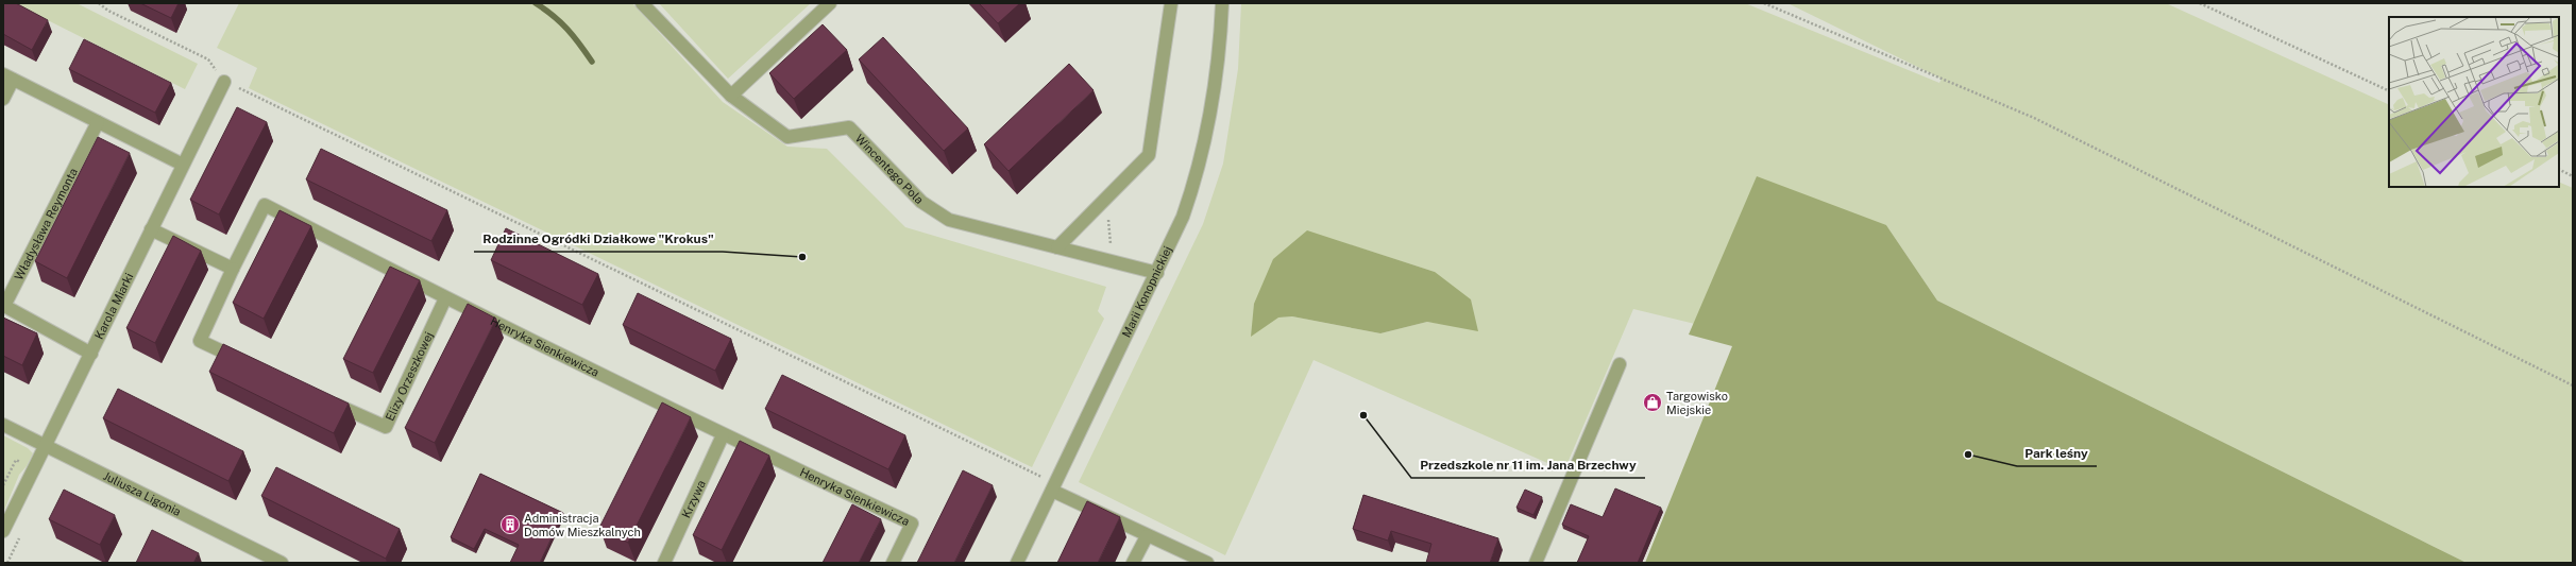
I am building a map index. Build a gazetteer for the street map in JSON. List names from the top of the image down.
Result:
{
  "streets": {
    "street": [
      "Wincentego Pola",
      "Władysława Reymonta",
      "Marii Konopnickiej",
      "Karola Miarki",
      "Henryka Sienkiewicza",
      "Elizy Orzeszkowej",
      "Juliusza Ligonia",
      "Krzywa"
    ]
  },
  "crossings": [
    ["Wincentego Pola", "Marii Konopnickiej"],
    ["Władysława Reymonta", "Karola Miarki"],
    ["Karola Miarki", "Juliusza Ligonia"],
    ["Henryka Sienkiewicza", "Elizy Orzeszkowej"],
    ["Henryka Sienkiewicza", "Krzywa"]
  ],
  "places": {
    "other": ["Rodzinne Ogródki Działkowe \"Krokus\"", "Przedszkole nr 11 im. Jana Brzechwy", "Park leśny"],
    "shop": ["Targowisko Miejskie"],
    "building": ["Administracja Domów Mieszkalnych"]
  }
}
